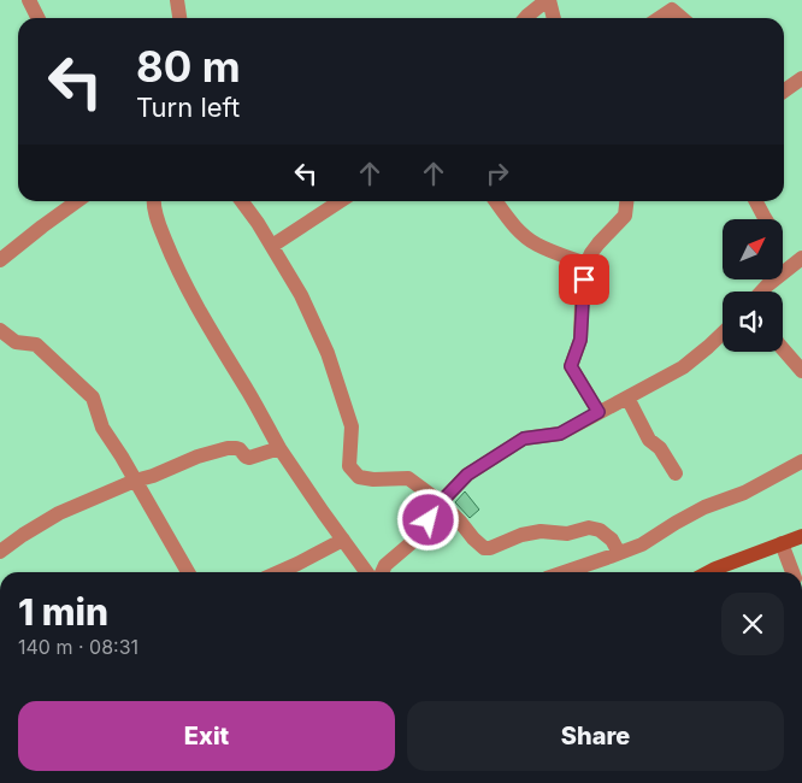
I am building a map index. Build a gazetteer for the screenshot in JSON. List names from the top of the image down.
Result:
{
  "north": "top right",
  "page": {
    "turn": ["80 m", "Turn left"],
    "heading": ["1 min", "140 m · 08:31"],
    "buttons": ["Exit", "Share"]
  }
}
